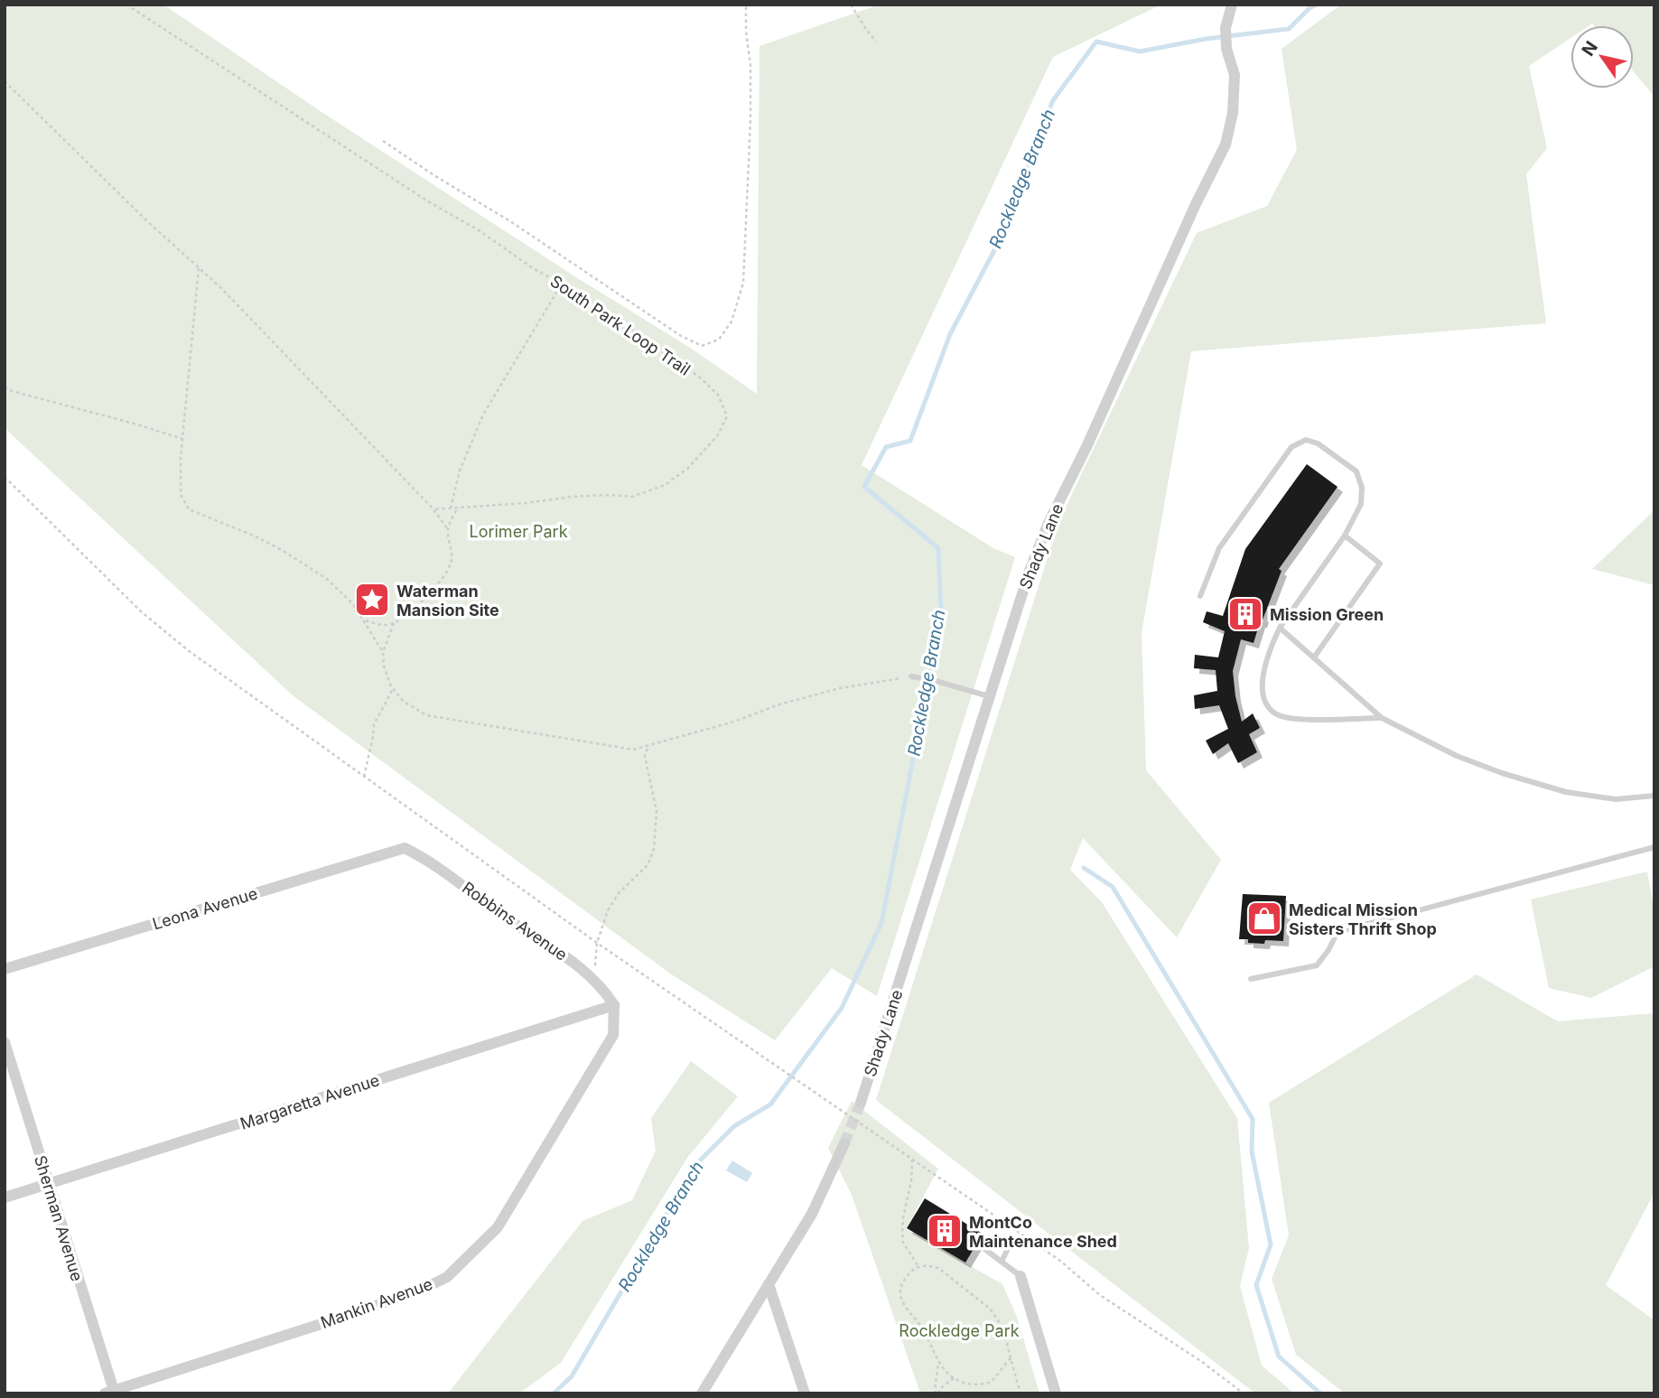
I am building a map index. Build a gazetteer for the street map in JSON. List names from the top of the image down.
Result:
{
  "streets": {
    "street": [
      "Shady Lane",
      "Leona Avenue",
      "Robbins Avenue",
      "Margaretta Avenue",
      "Sherman Avenue",
      "Mankin Avenue"
    ],
    "path": ["South Park Loop Trail"]
  },
  "crossings": [
    ["Leona Avenue", "Robbins Avenue"],
    ["Robbins Avenue", "Margaretta Avenue"],
    ["Robbins Avenue", "Mankin Avenue"],
    ["Margaretta Avenue", "Sherman Avenue"],
    ["Margaretta Avenue", "Mankin Avenue"],
    ["Sherman Avenue", "Mankin Avenue"]
  ],
  "water": ["Rockledge Branch"],
  "parks": ["Lorimer Park", "Rockledge Park"],
  "places": {
    "place": ["Waterman Mansion Site"],
    "building": ["Mission Green", "MontCo Maintenance Shed"],
    "shop": ["Medical Mission Sisters Thrift Shop"]
  },
  "north": "top left"
}
